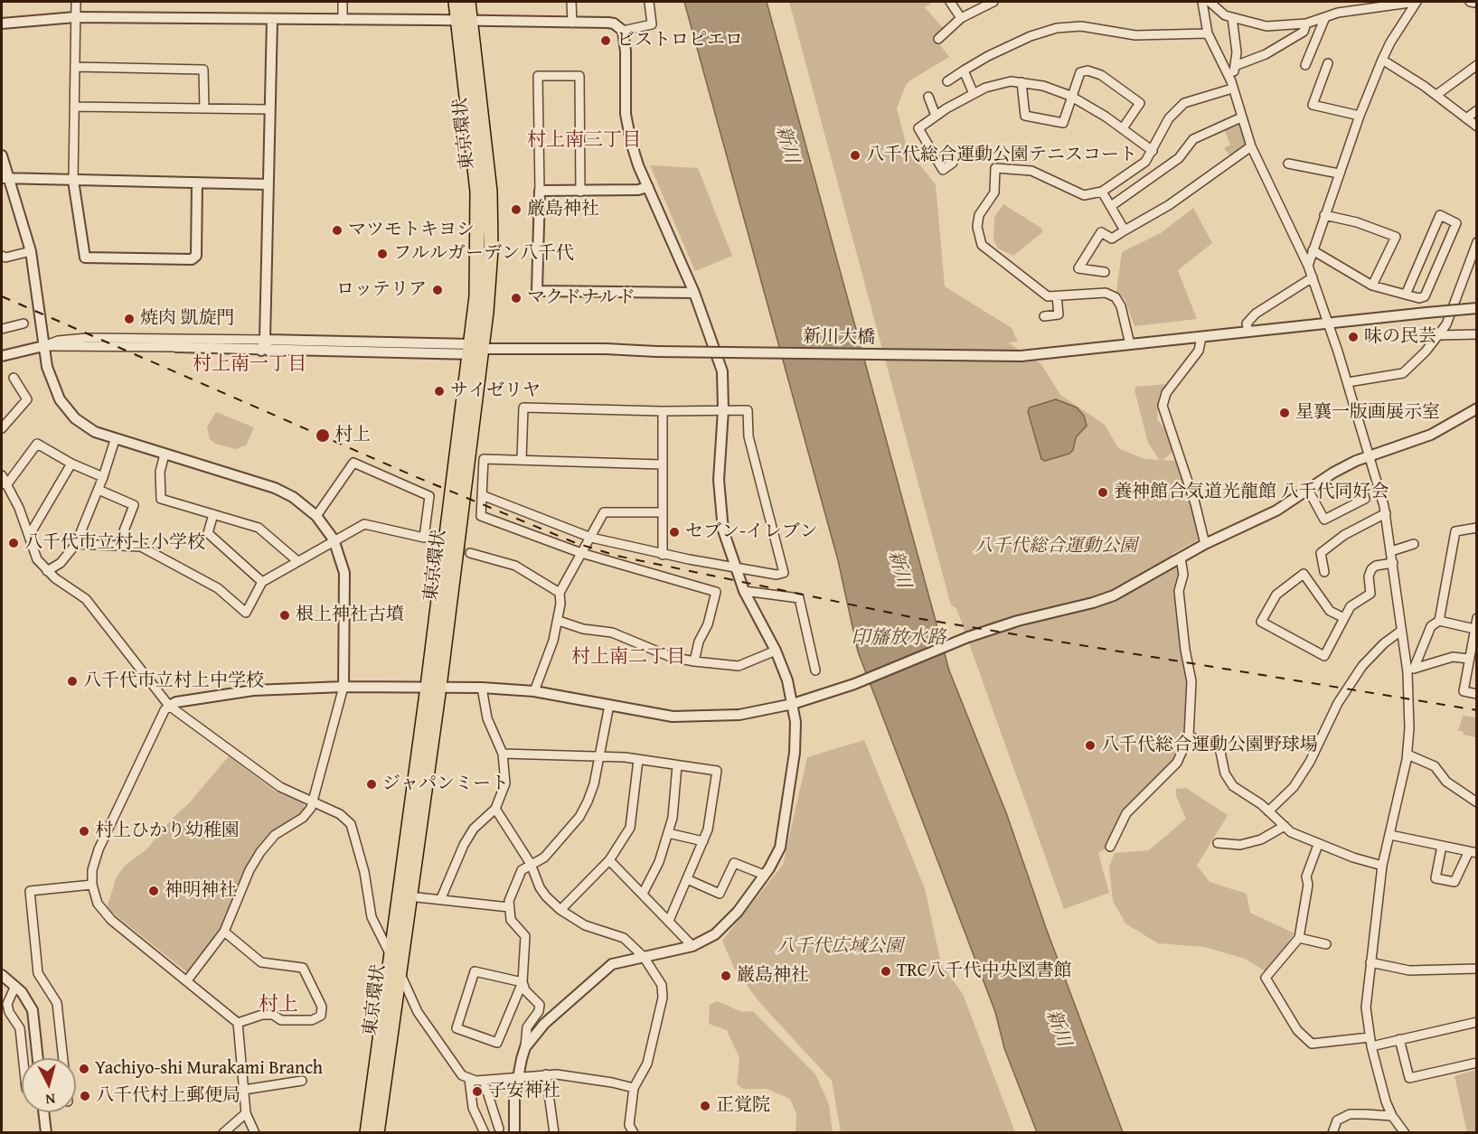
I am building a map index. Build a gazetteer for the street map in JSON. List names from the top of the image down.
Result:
{
  "streets": {
    "highway": ["東京環状"],
    "street": ["新川大橋"]
  },
  "crossings": [
    ["東京環状", "新川大橋"]
  ],
  "districts": [
    "村上南三丁目",
    "村上南一丁目",
    "村上南二丁目",
    "村上"
  ],
  "water": ["新川", "印旛放水路"],
  "parks": ["八千代総合運動公園", "八千代広域公園"],
  "places": [
    "ビストロピエロ",
    "八千代総合運動公園テニスコート",
    "厳島神社",
    "マツモトキヨシ",
    "フルルガーデン八千代",
    "ロッテリア",
    "マクドナルド",
    "焼肉 凱旋門",
    "味の民芸",
    "サイゼリヤ",
    "星襄一版画展示室",
    "村上",
    "養神館合気道光龍館 八千代同好会",
    "セブン-イレブン",
    "八千代市立村上小学校",
    "根上神社古墳",
    "八千代市立村上中学校",
    "八千代総合運動公園野球場",
    "ジャパンミート",
    "村上ひかり幼稚園",
    "神明神社",
    "TRC八千代中央図書館",
    "巌島神社",
    "Yachiyo-shi Murakami Branch",
    "子安神社",
    "八千代村上郵便局",
    "正覚院"
  ],
  "north": "bottom"
}
